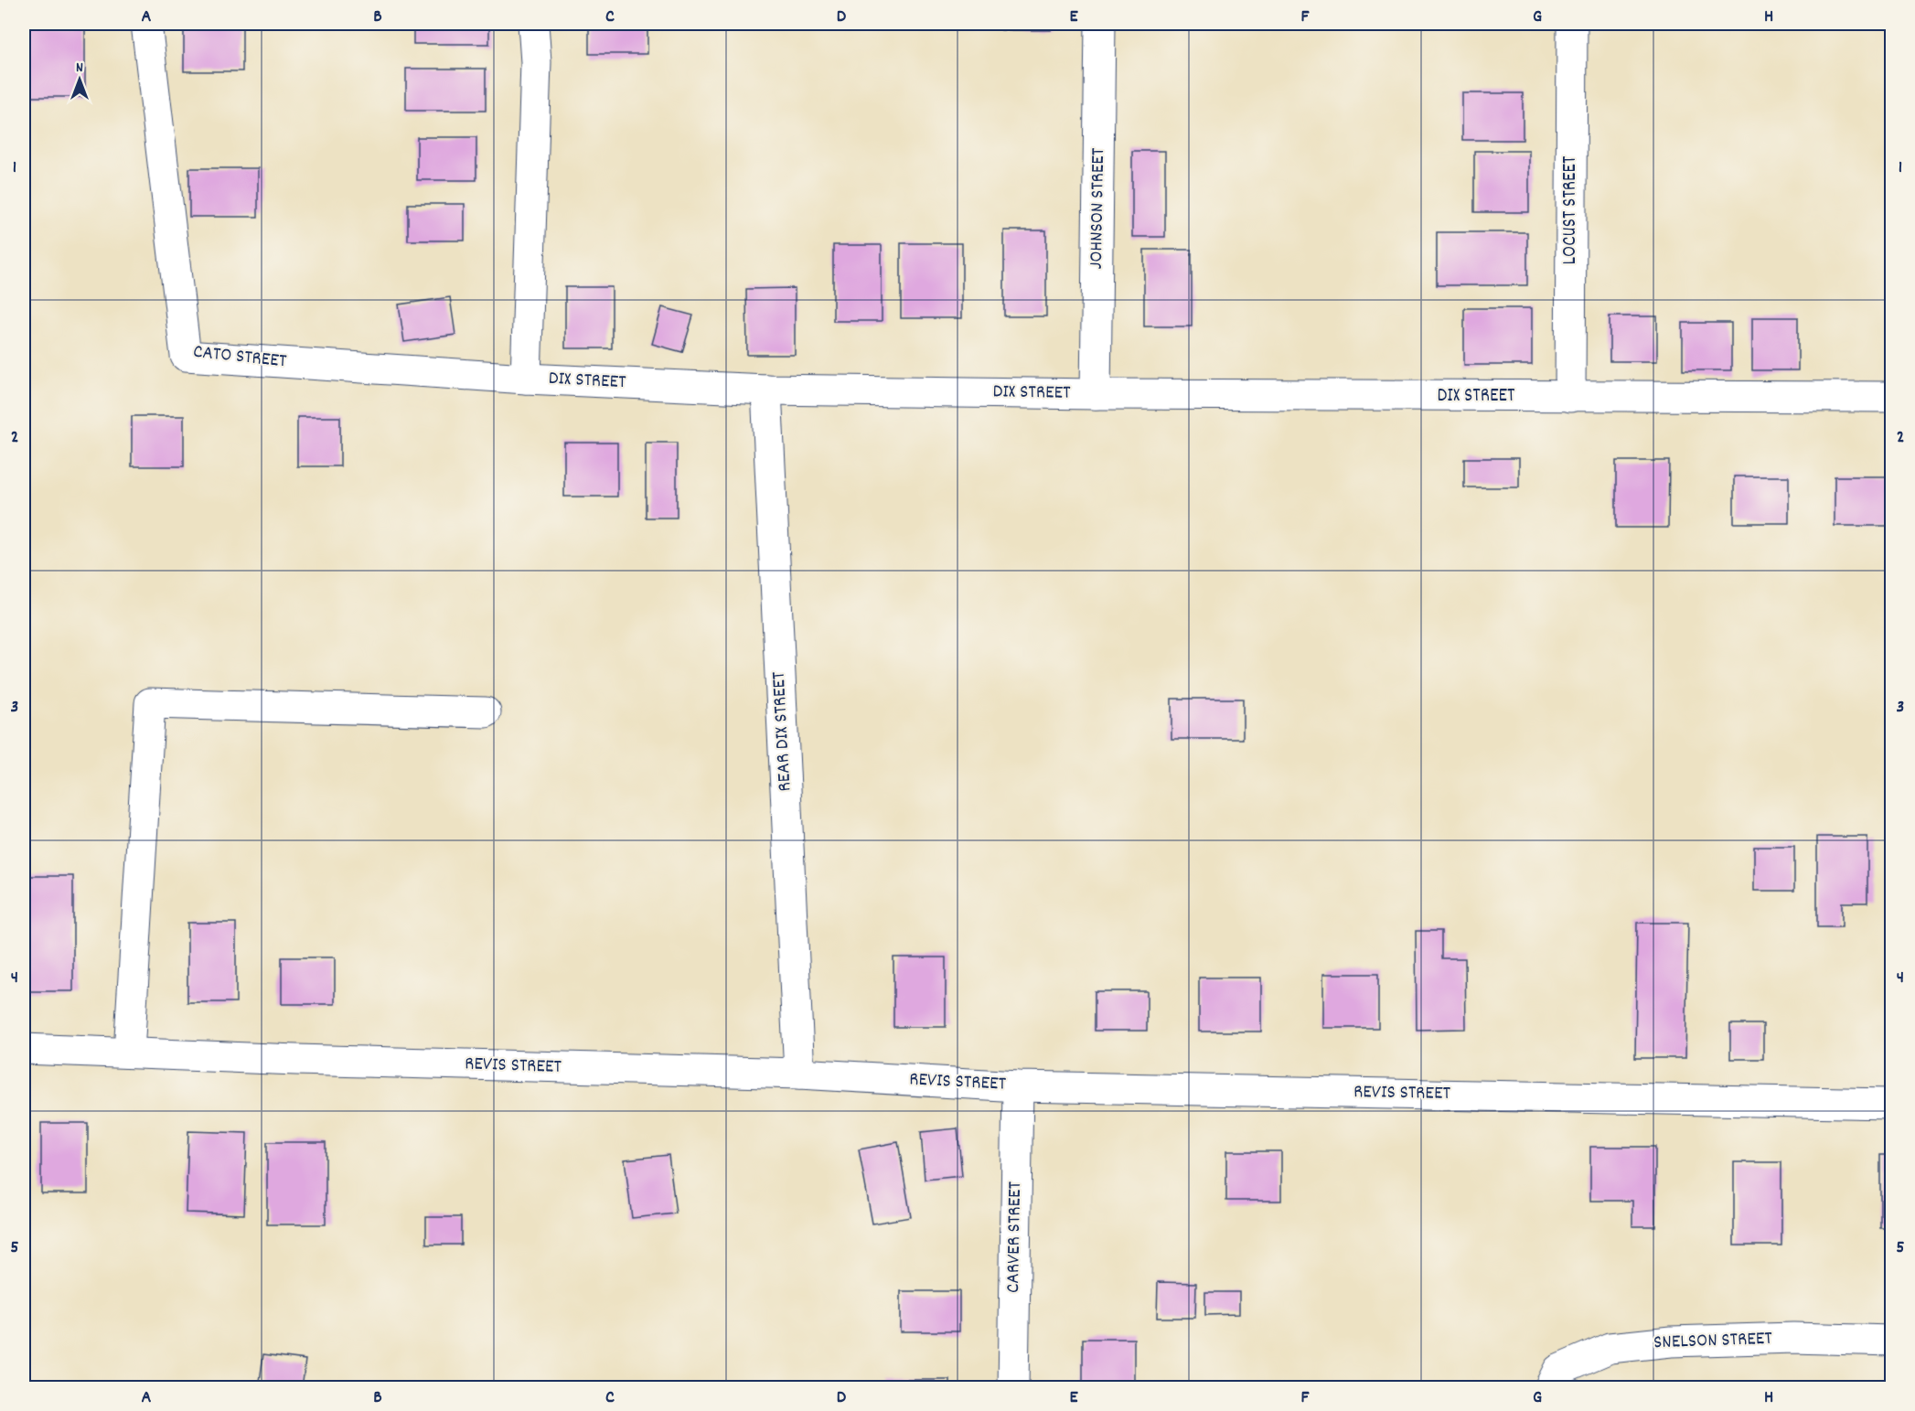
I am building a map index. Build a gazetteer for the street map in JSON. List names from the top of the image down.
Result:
{
  "streets": {
    "street": [
      "JOHNSON STREET",
      "LOCUST STREET",
      "CATO STREET",
      "DIX STREET",
      "REAR DIX STREET",
      "REVIS STREET",
      "CARVER STREET",
      "SNELSON STREET"
    ]
  },
  "crossings": [
    ["JOHNSON STREET", "DIX STREET"],
    ["LOCUST STREET", "DIX STREET"],
    ["CATO STREET", "DIX STREET"],
    ["DIX STREET", "REAR DIX STREET"],
    ["REAR DIX STREET", "REVIS STREET"],
    ["REVIS STREET", "CARVER STREET"]
  ],
  "north": "top",
  "grid": {
    "columns": [
      "A",
      "B",
      "C",
      "D",
      "E",
      "F",
      "G",
      "H"
    ],
    "rows": [
      "1",
      "2",
      "3",
      "4",
      "5"
    ]
  }
}
